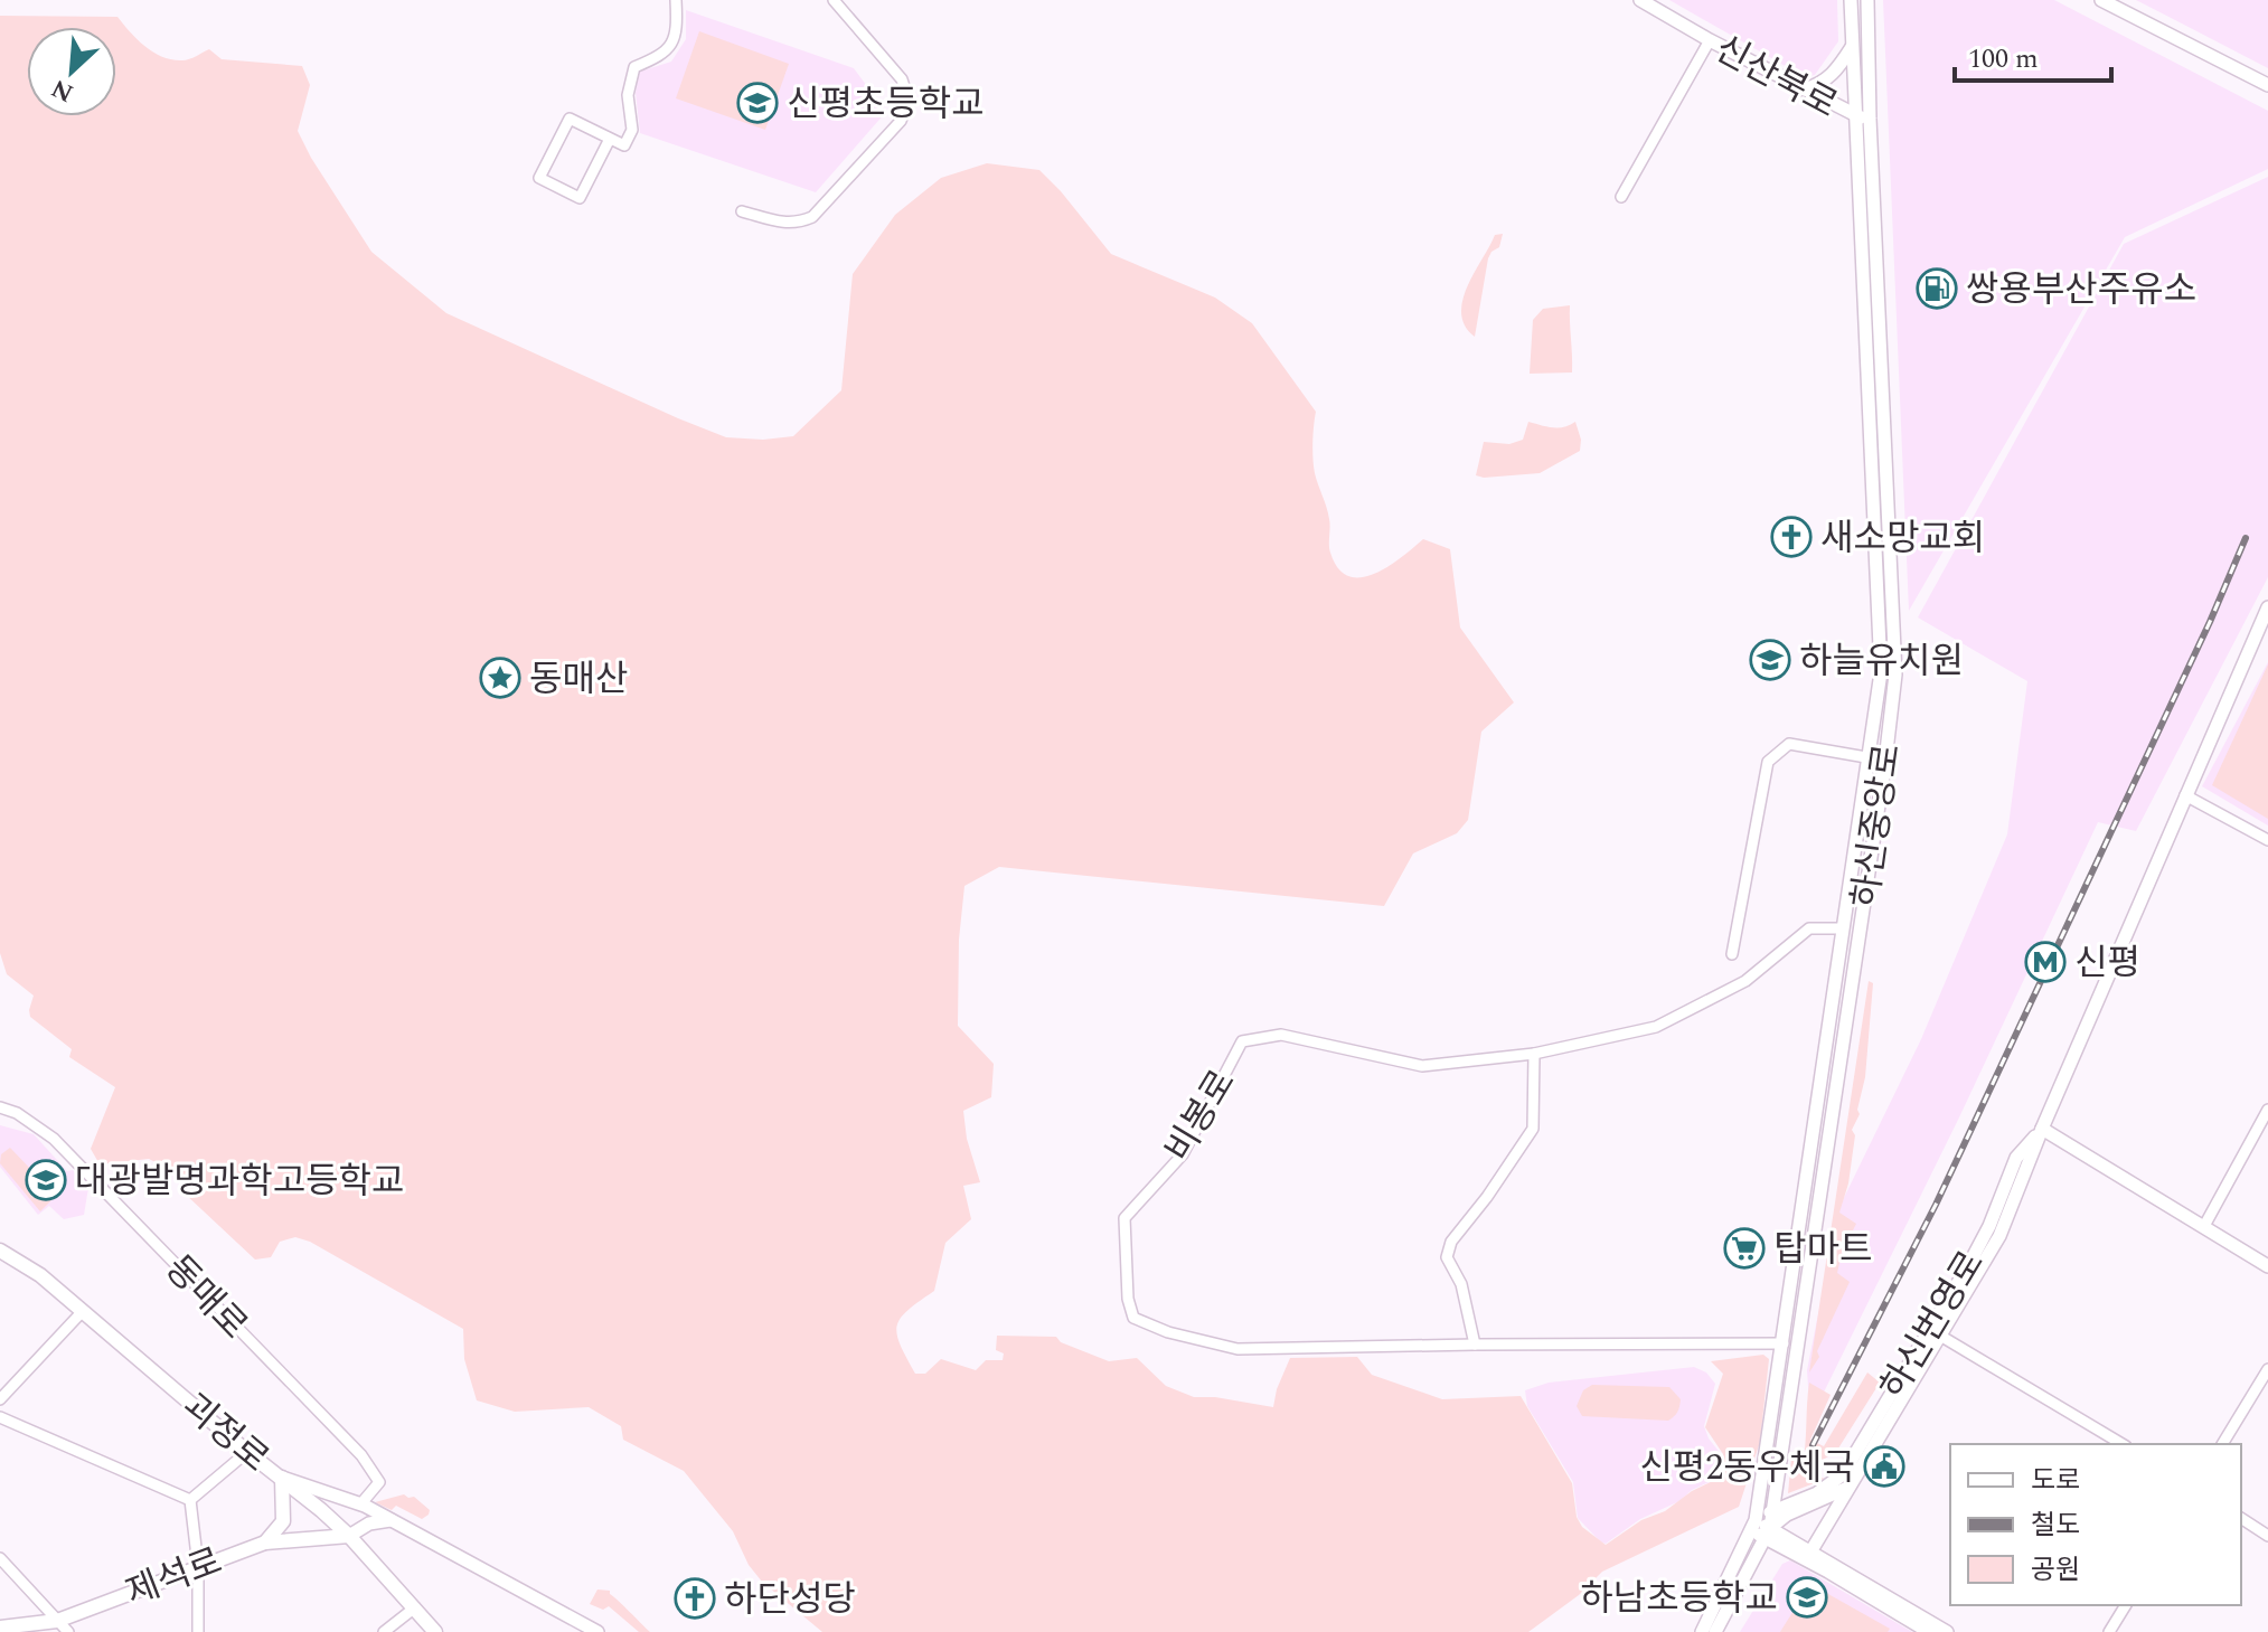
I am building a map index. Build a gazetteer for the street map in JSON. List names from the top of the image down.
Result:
{
  "streets": {
    "main road": ["괴정로", "제석로"],
    "street": [
      "신산북로",
      "하신중앙로",
      "비봉로",
      "동매로",
      "하신번영로"
    ]
  },
  "crossings": [
    ["신산북로", "하신중앙로"],
    ["하신중앙로", "비봉로"],
    ["하신중앙로", "하신번영로"],
    ["괴정로", "제석로"]
  ],
  "places": {
    "school or university": [
      "신평초등학교",
      "하늘유치원",
      "대광발명과학고등학교",
      "하남초등학교"
    ],
    "fuel station": ["쌍용부산주유소"],
    "church": ["새소망교회", "하단성당"],
    "place": ["동매산"],
    "metro station": ["신평"],
    "supermarket": ["탑마트"],
    "public building": ["신평2동우체국"]
  },
  "legend": ["도로", "철도", "공원"],
  "scale_bar": "100 m",
  "north": "bottom left"
}
